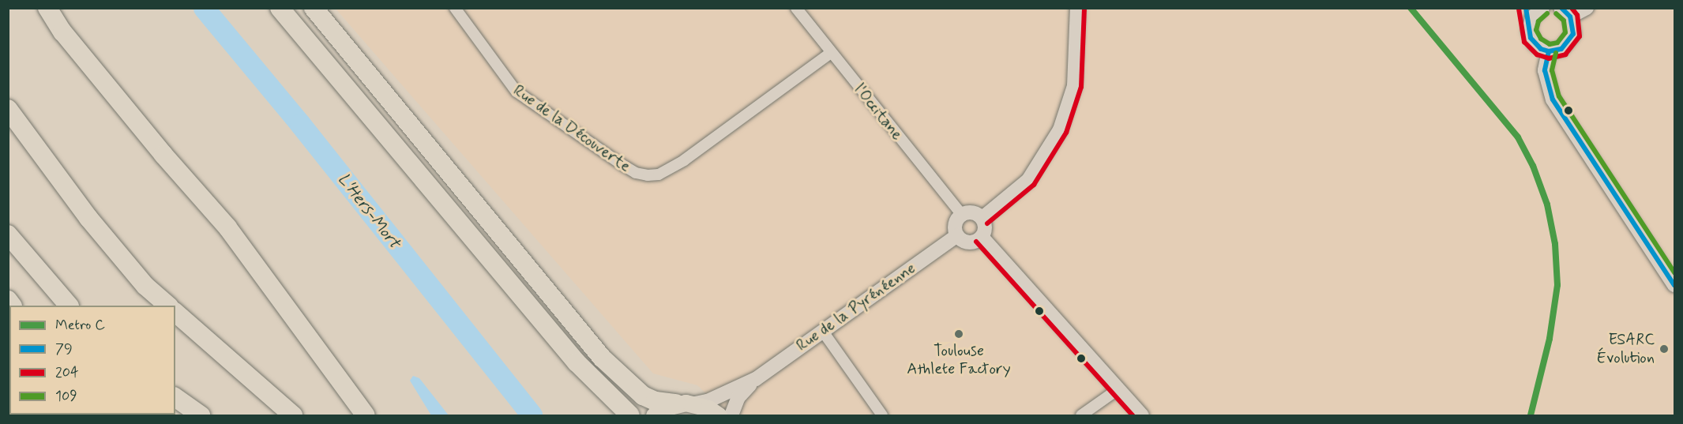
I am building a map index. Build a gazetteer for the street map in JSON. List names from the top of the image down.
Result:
{
  "streets": {
    "street": ["l'Occitane", "Rue de la Découverte", "Rue de la Pyrénéenne"]
  },
  "crossings": [
    ["l'Occitane", "Rue de la Découverte"],
    ["l'Occitane", "Rue de la Pyrénéenne"]
  ],
  "water": ["L'Hers-Mort"],
  "places": ["Toulouse Athlete Factory", "ESARC Évolution"],
  "lines": [
    "metro line C",
    "transit line 79",
    "transit line 204",
    "transit line 109"
  ],
  "legend": [
    "Metro C",
    "79",
    "204",
    "109"
  ]
}
